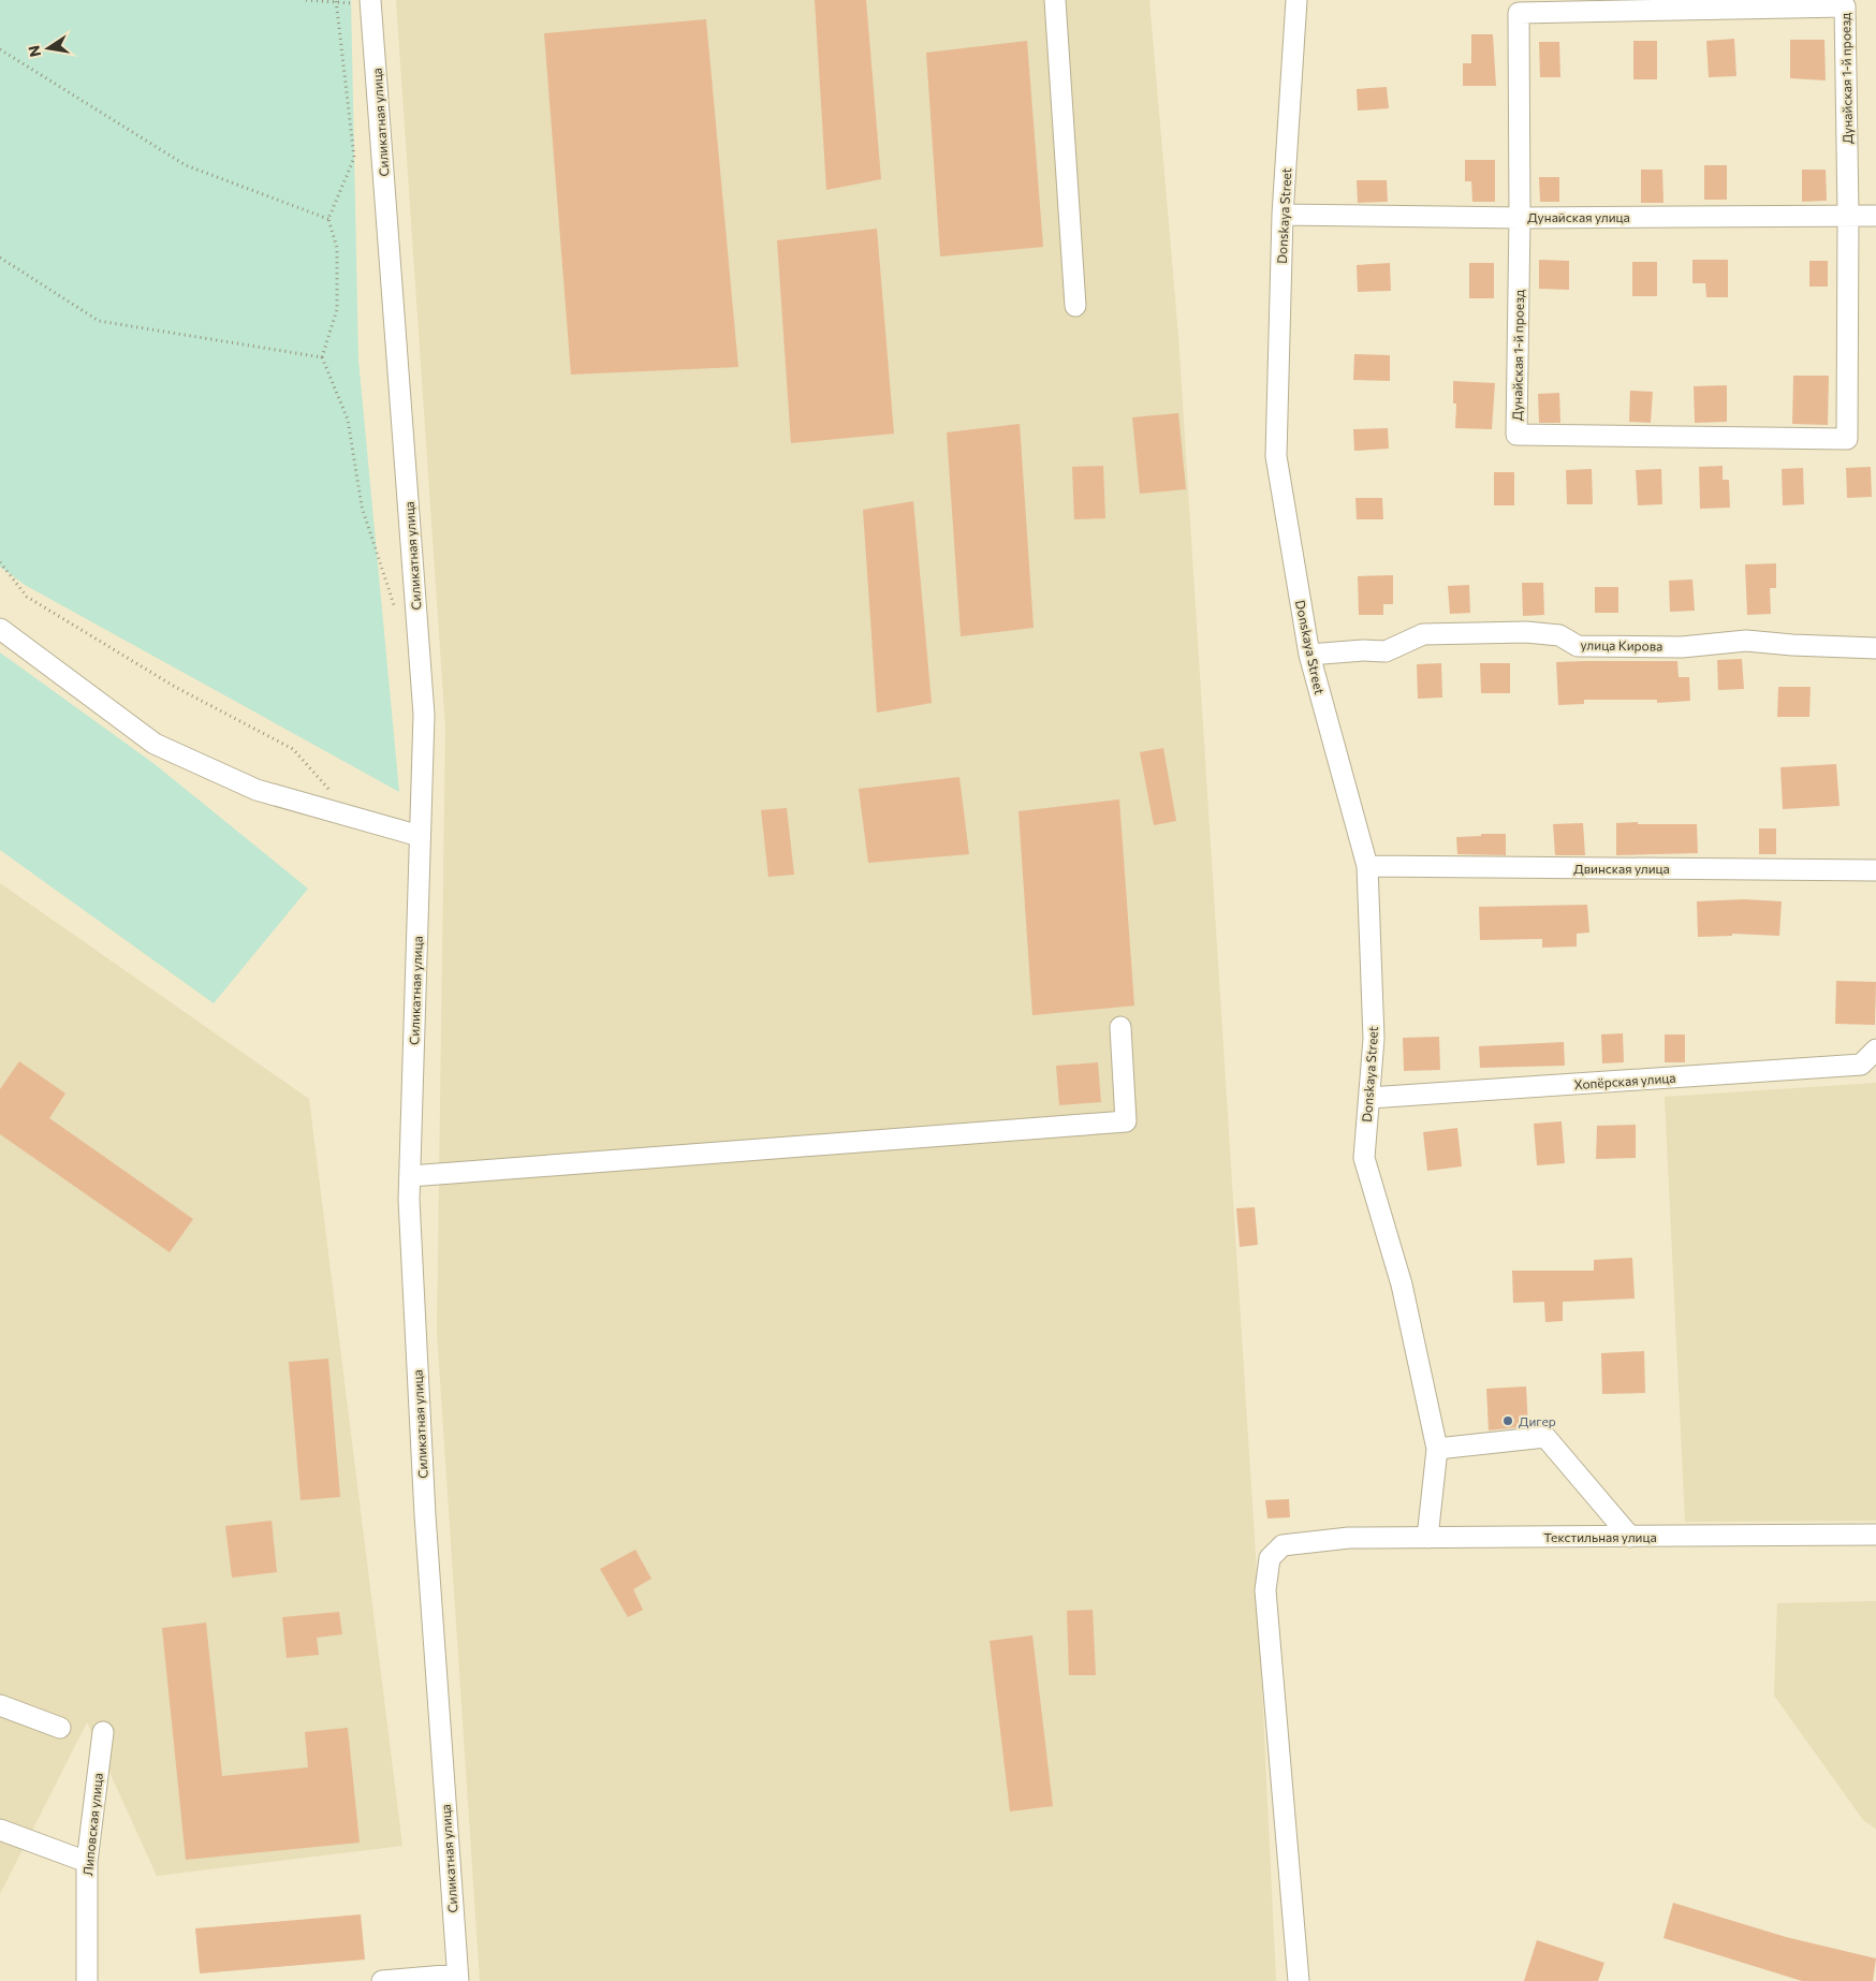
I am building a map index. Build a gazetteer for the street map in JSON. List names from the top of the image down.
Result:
{
  "streets": {
    "street": [
      "Дунайская 1-й проезд",
      "Силикатная улица",
      "Donskaya Street",
      "Дунайская улица",
      "улица Кирова",
      "Двинская улица",
      "Хопёрская улица",
      "Текстильная улица",
      "Липовская улица"
    ]
  },
  "crossings": [
    ["Дунайская 1-й проезд", "Дунайская улица"],
    ["Donskaya Street", "Дунайская улица"],
    ["Donskaya Street", "улица Кирова"],
    ["Donskaya Street", "Двинская улица"],
    ["Donskaya Street", "Хопёрская улица"],
    ["Donskaya Street", "Текстильная улица"]
  ],
  "places": ["Дигер"],
  "north": "left"
}
